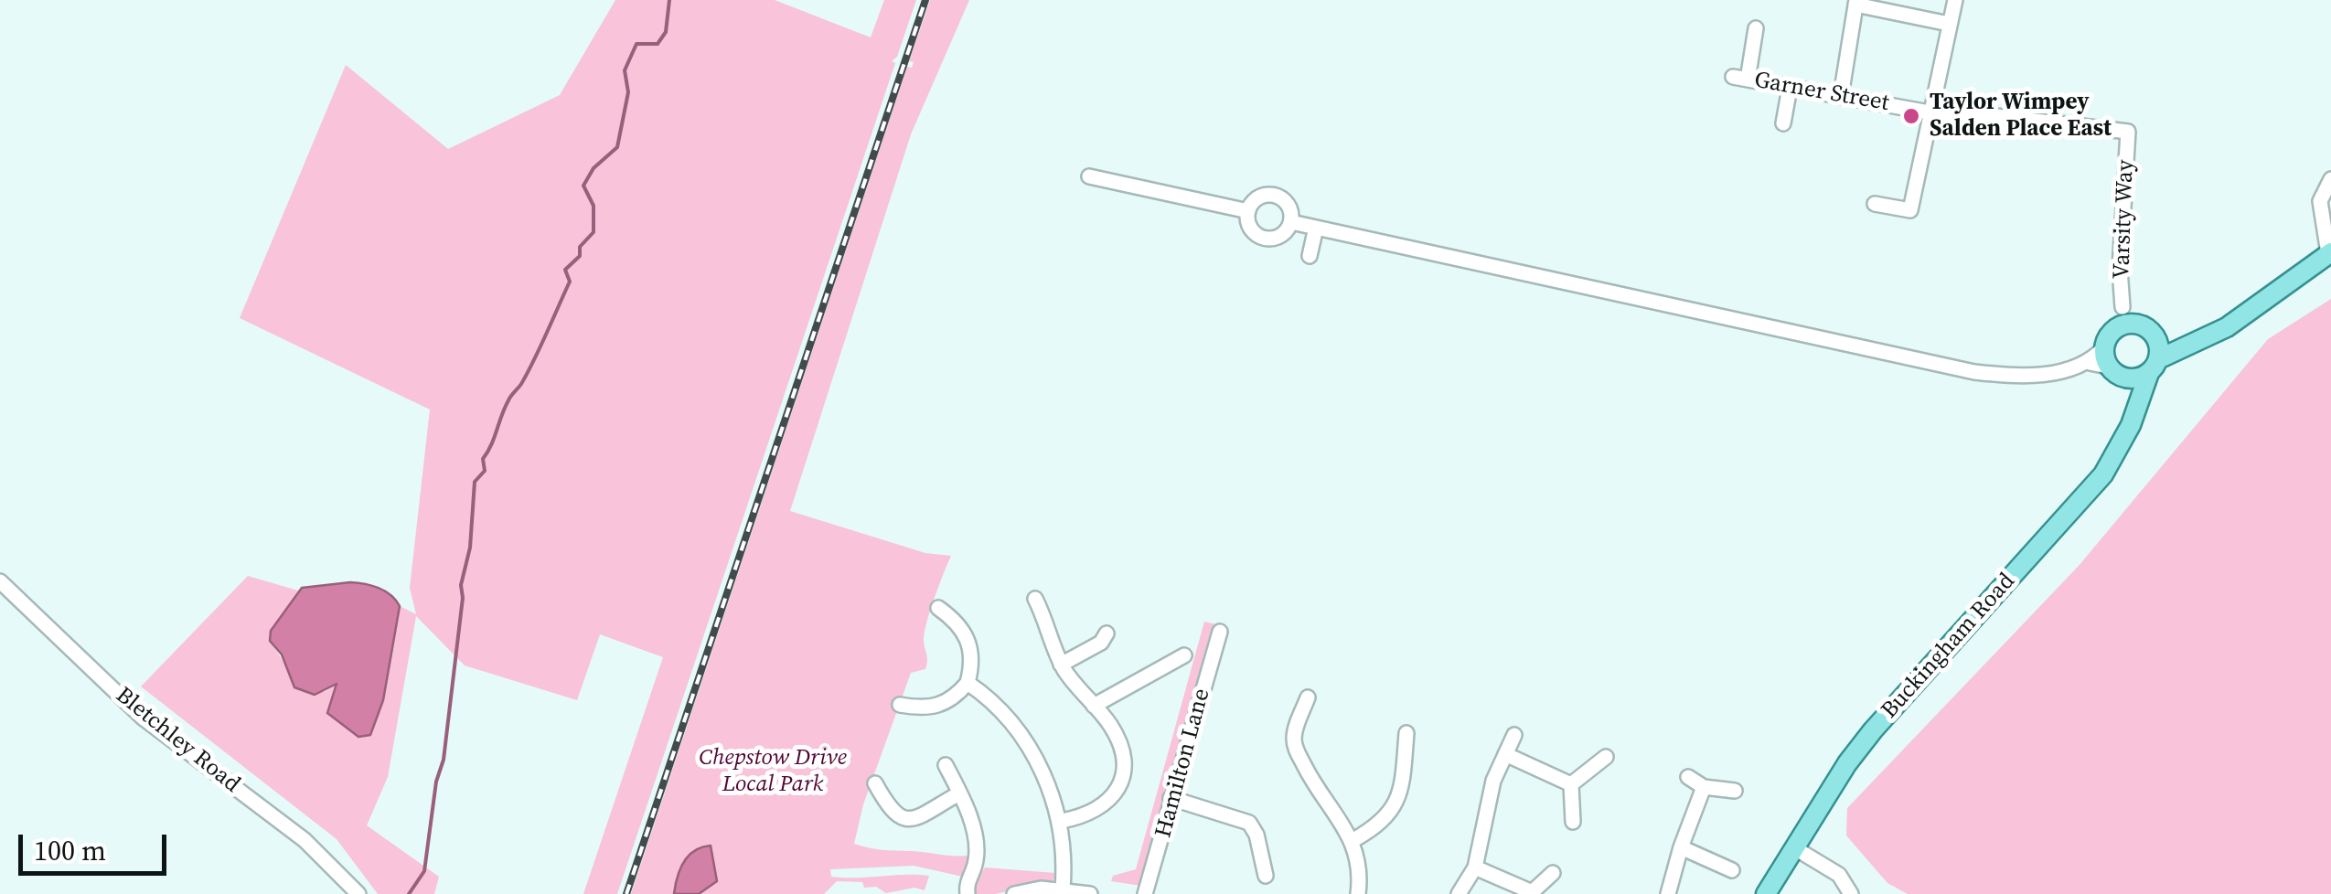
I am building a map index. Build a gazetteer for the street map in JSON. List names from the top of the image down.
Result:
{
  "streets": {
    "main road": ["Buckingham Road"],
    "street": [
      "Garner Street",
      "Varsity Way",
      "Bletchley Road",
      "Hamilton Lane"
    ]
  },
  "crossings": [
    ["Garner Street", "Varsity Way"]
  ],
  "parks": ["Chepstow Drive Local Park"],
  "places": ["Taylor Wimpey Salden Place East"],
  "scale_bar": "100 m"
}
